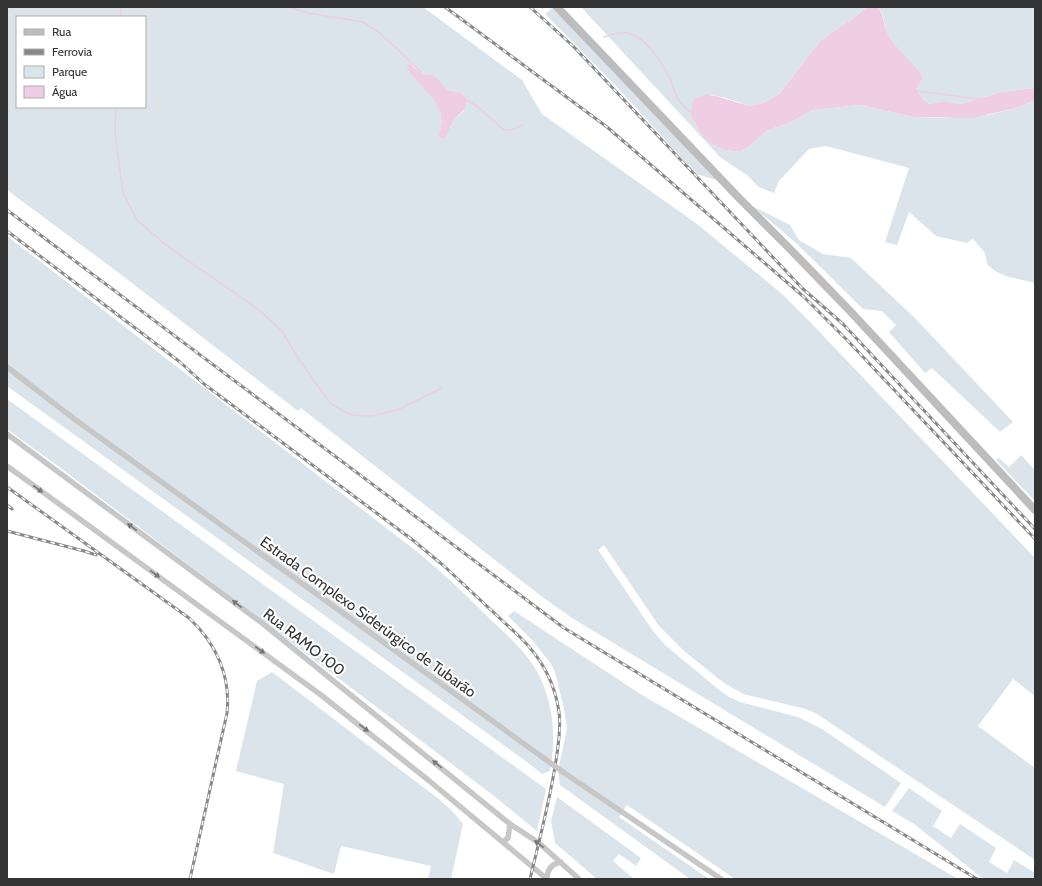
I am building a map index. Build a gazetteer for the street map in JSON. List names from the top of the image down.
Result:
{
  "streets": {
    "street": ["Estrada Complexo Siderúrgico de Tubarão", "Rua RAMO 100"]
  },
  "legend": [
    "Rua",
    "Ferrovia",
    "Parque",
    "Água"
  ]
}
